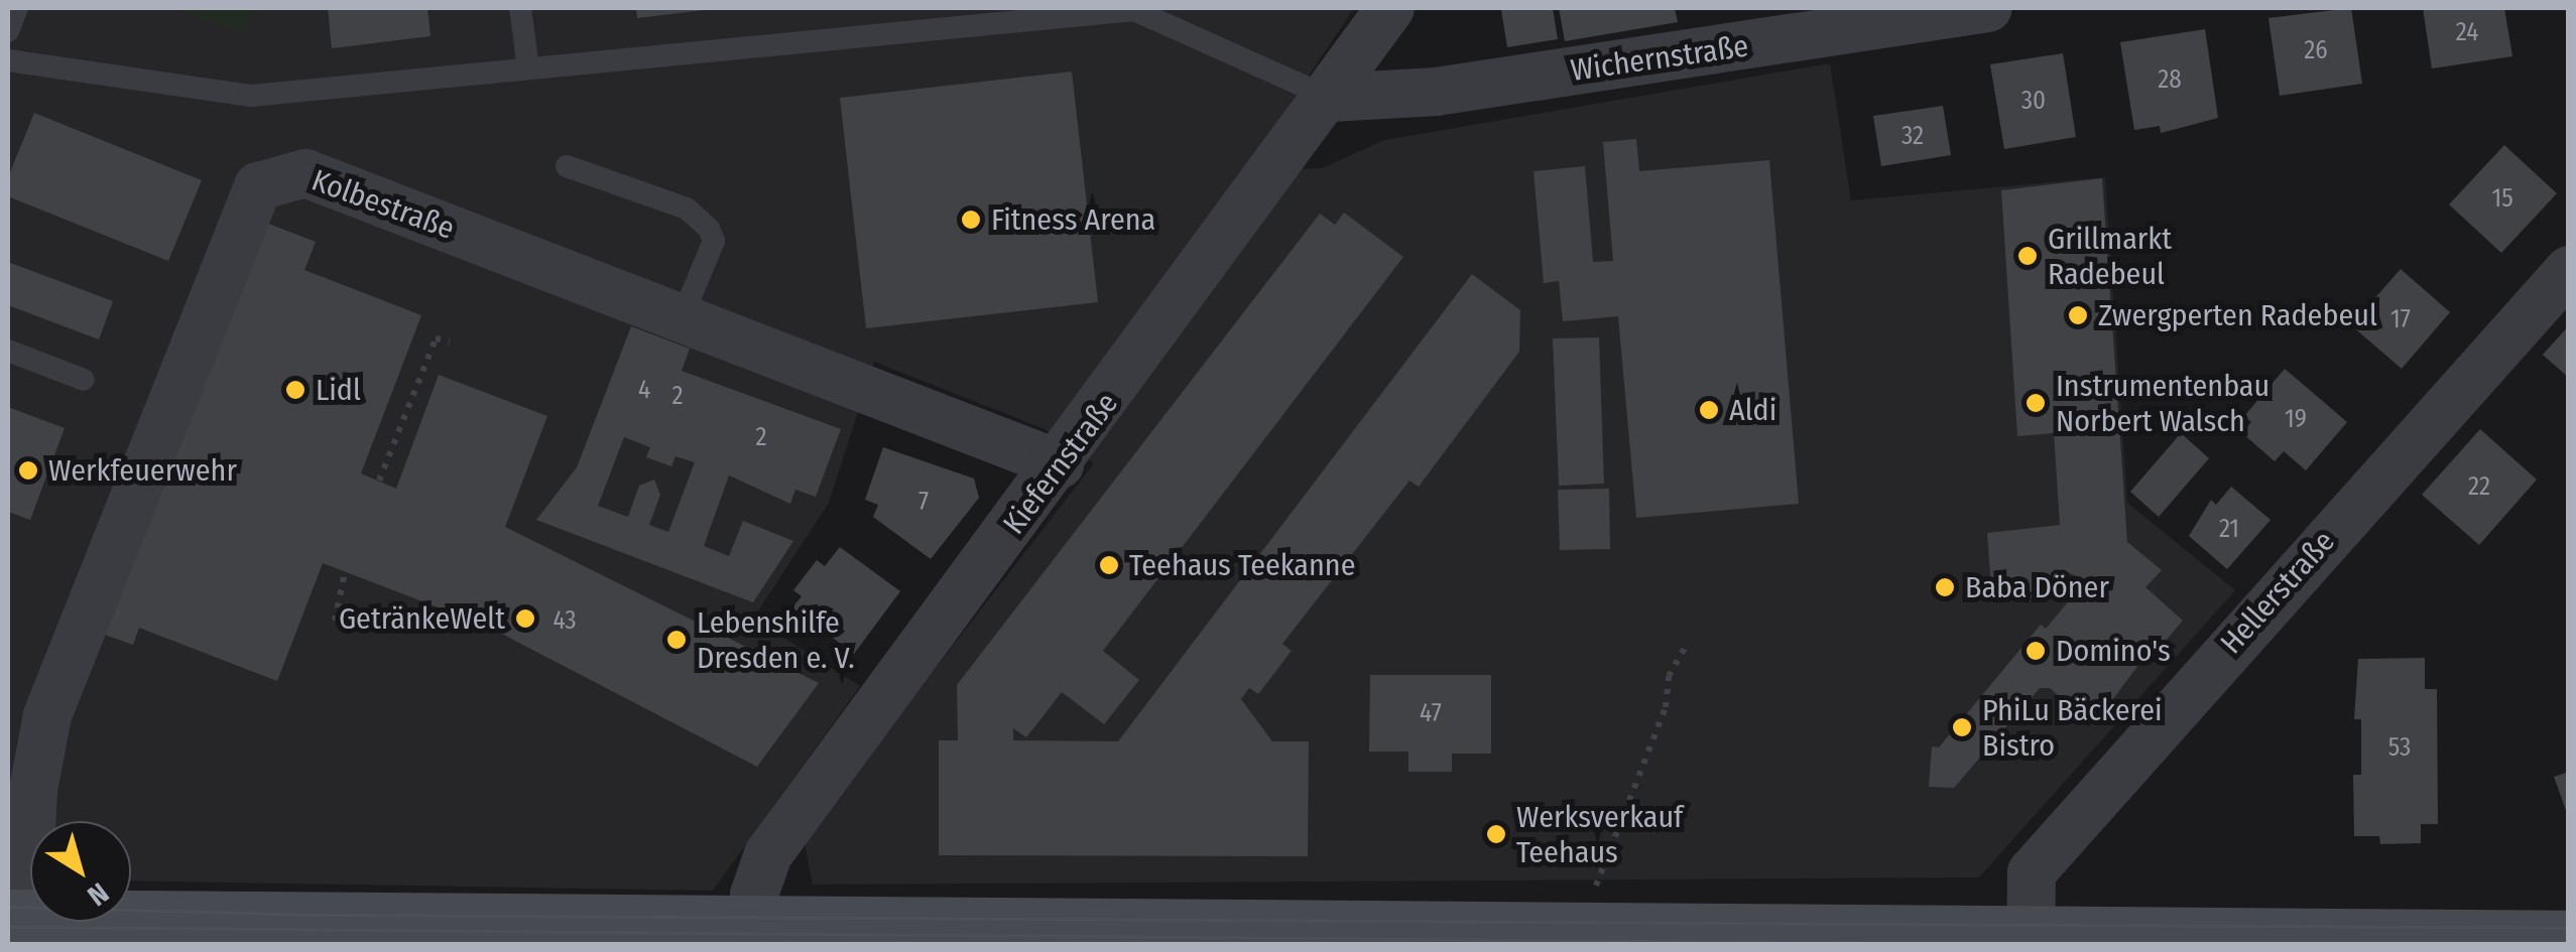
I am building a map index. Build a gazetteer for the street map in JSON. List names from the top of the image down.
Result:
{
  "streets": {
    "street": [
      "Wichernstraße",
      "Kolbestraße",
      "Kiefernstraße",
      "Hellerstraße"
    ]
  },
  "crossings": [
    ["Wichernstraße", "Kiefernstraße"],
    ["Kolbestraße", "Kiefernstraße"]
  ],
  "places": [
    "Fitness Arena",
    "Grillmarkt Radebeul",
    "Zwergperten Radebeul",
    "Lidl",
    "Instrumentenbau Norbert Walsch",
    "Aldi",
    "Werkfeuerwehr",
    "Teehaus Teekanne",
    "Baba Döner",
    "GetränkeWelt",
    "Lebenshilfe Dresden e. V.",
    "Domino's",
    "PhiLu Bäckerei Bistro",
    "Werksverkauf Teehaus"
  ],
  "house_numbers": [
    "24",
    "26",
    "28",
    "30",
    "32",
    "15",
    "17",
    "4",
    "2",
    "19",
    "2",
    "22",
    "7",
    "21",
    "43",
    "47",
    "53"
  ],
  "north": "bottom right"
}
